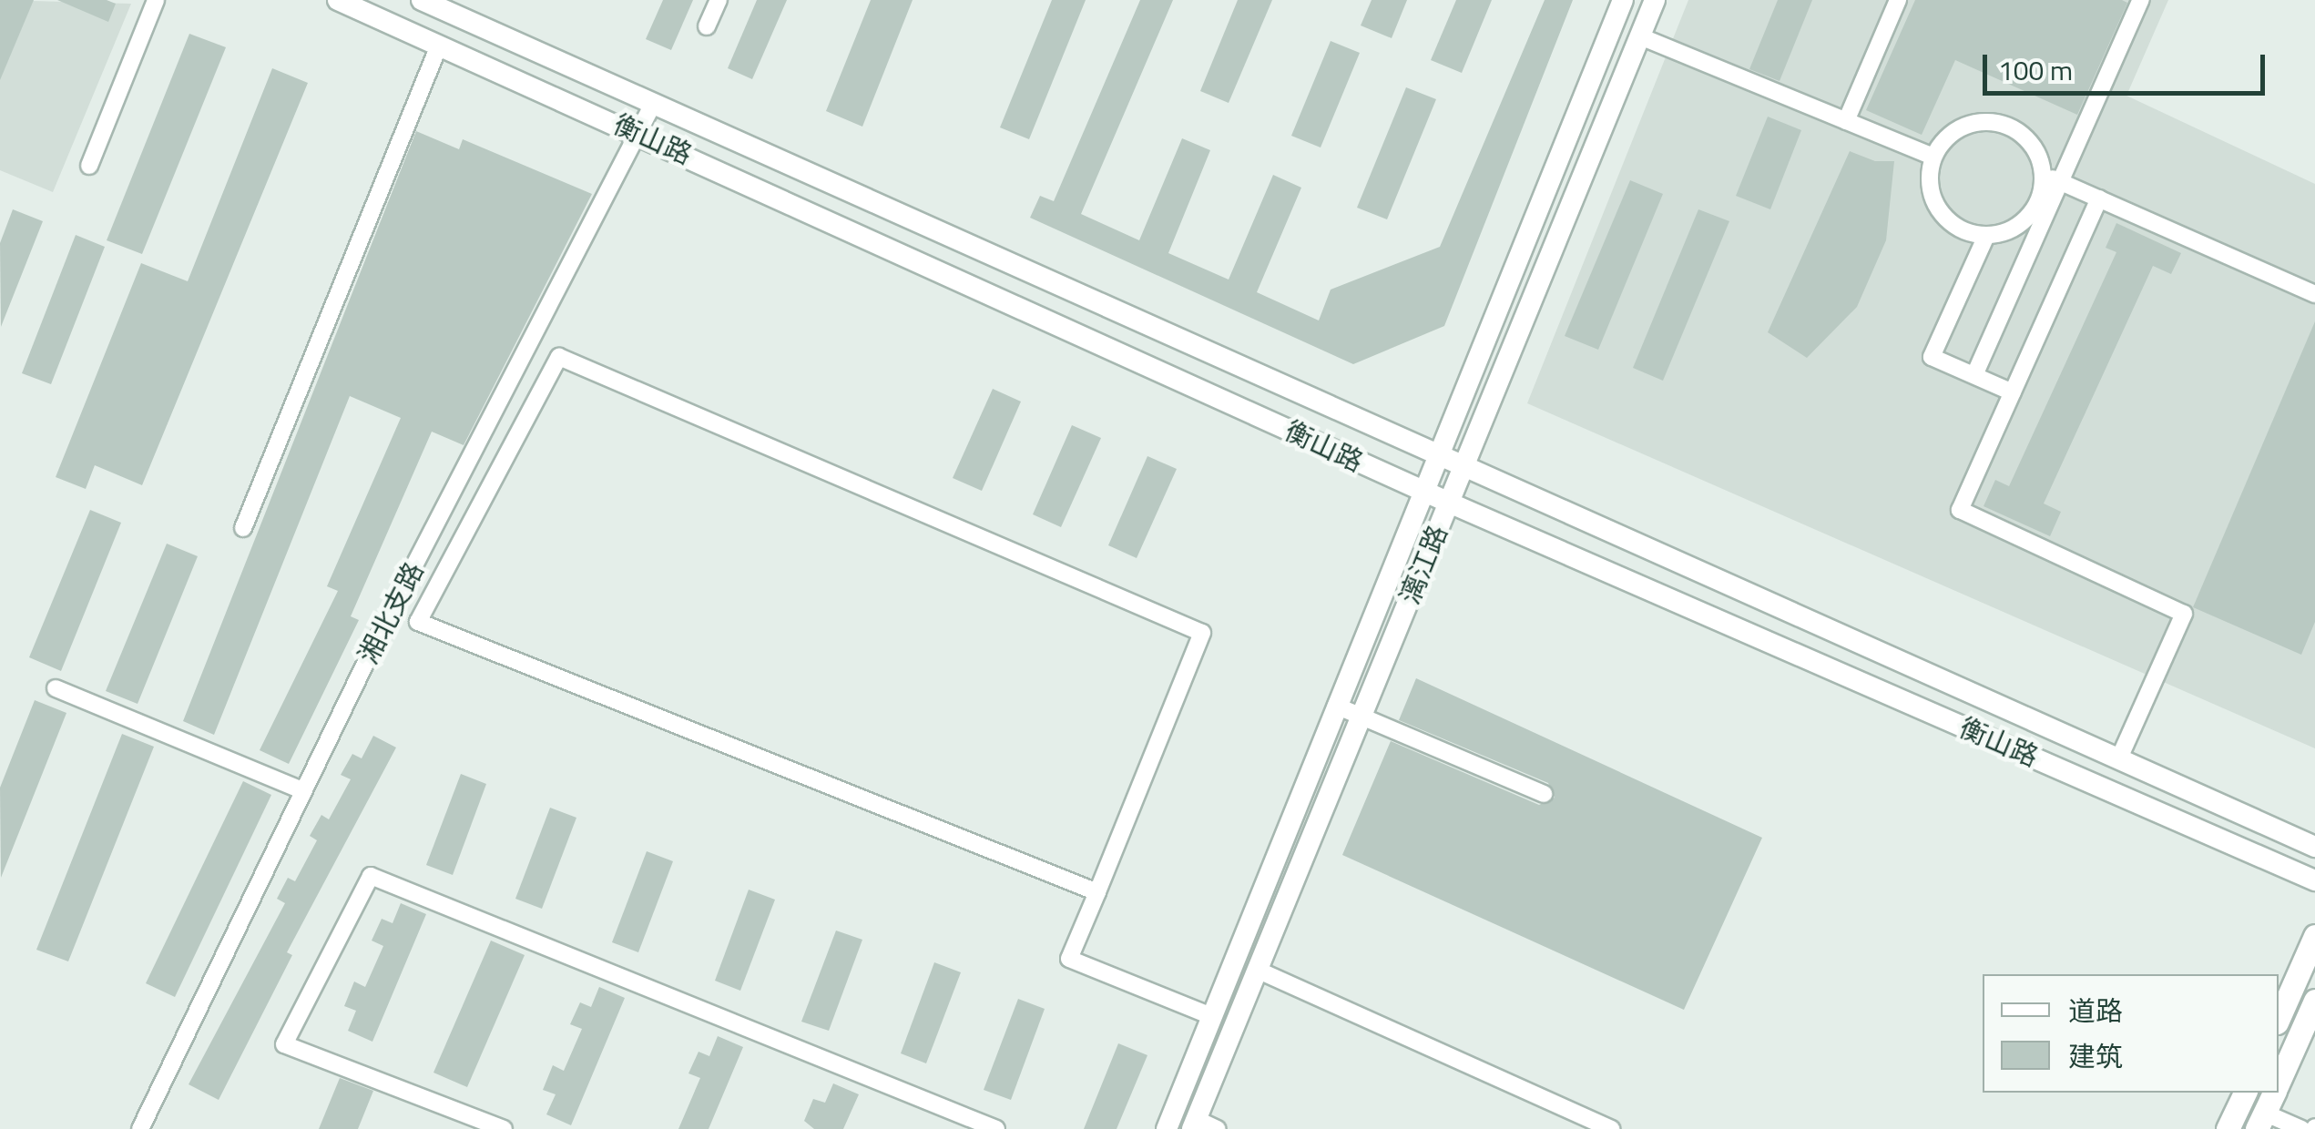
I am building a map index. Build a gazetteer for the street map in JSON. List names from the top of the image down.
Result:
{
  "streets": {
    "street": ["衡山路", "漓江路", "湘北支路"]
  },
  "crossings": [
    ["衡山路", "漓江路"],
    ["衡山路", "湘北支路"]
  ],
  "legend": ["道路", "建筑"],
  "scale_bar": "100 m"
}
